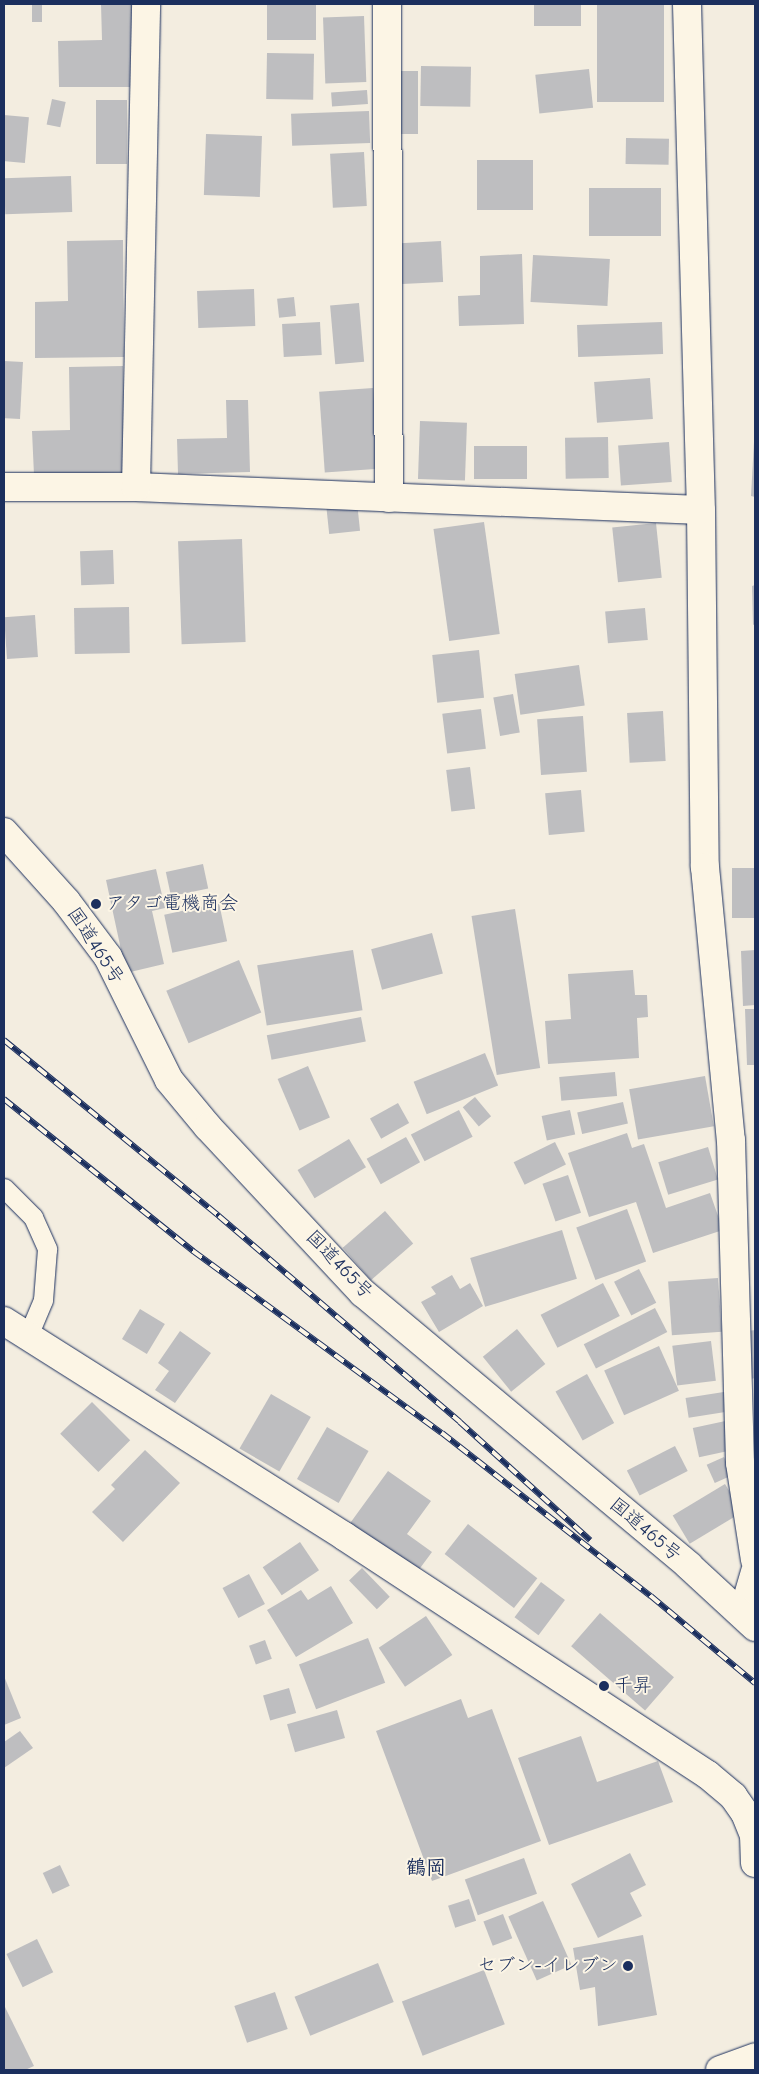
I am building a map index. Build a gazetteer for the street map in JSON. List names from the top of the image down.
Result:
{
  "streets": {
    "main road": ["国道465号"]
  },
  "districts": ["鶴岡"],
  "places": ["アタゴ電機商会", "千昇", "セブン-イレブン"]
}
